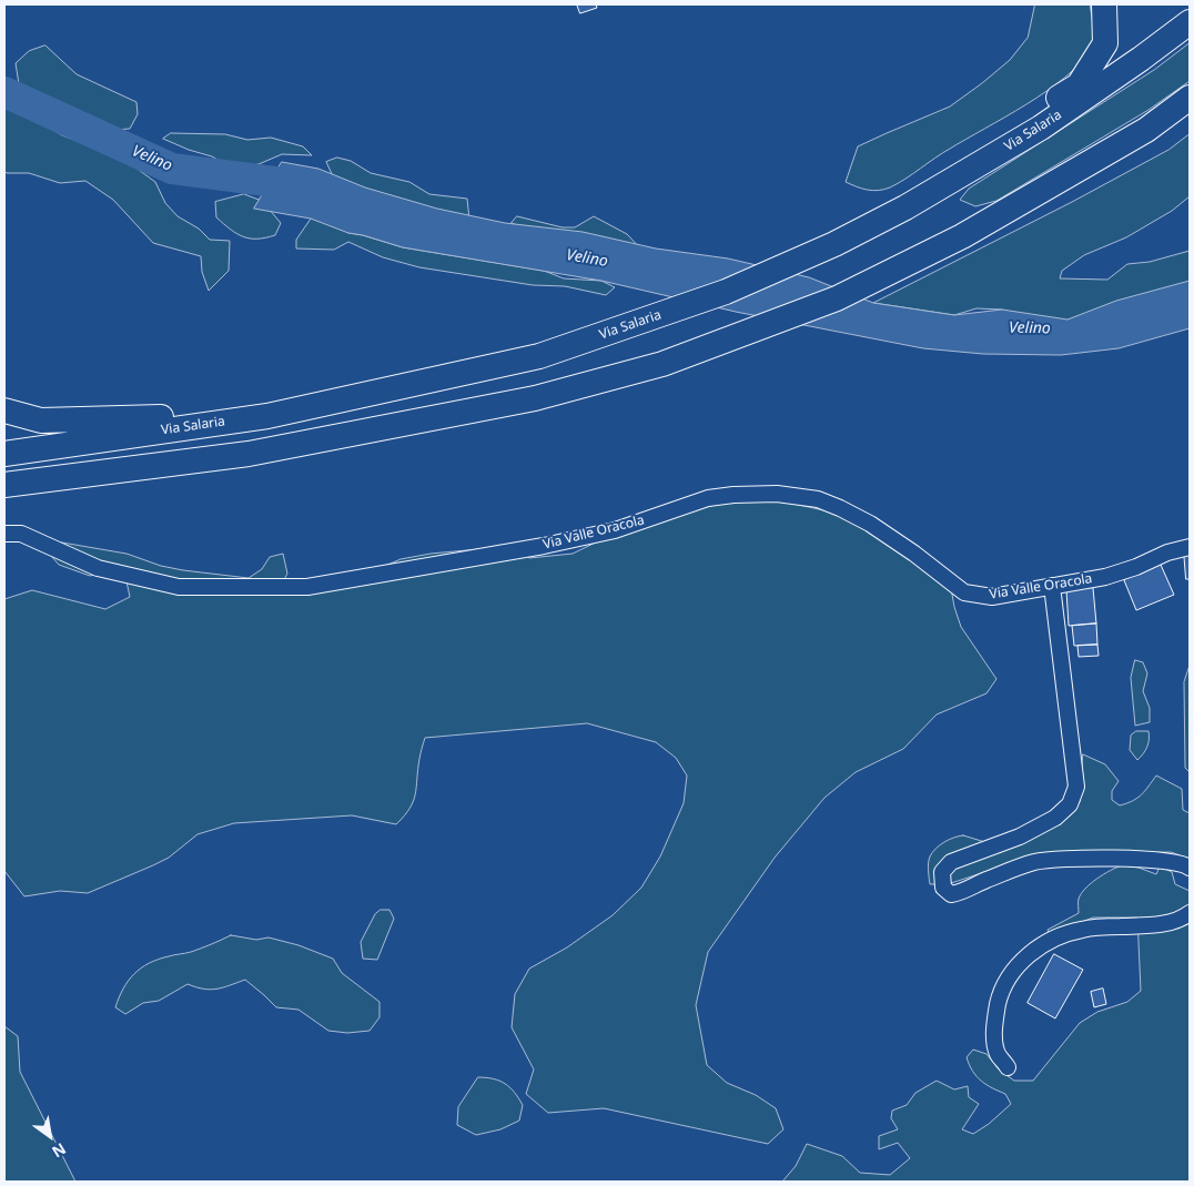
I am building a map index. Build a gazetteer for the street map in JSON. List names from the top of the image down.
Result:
{
  "streets": {
    "highway": ["Via Salaria"],
    "street": ["Via Valle Oracola"]
  },
  "water": ["Velino"],
  "north": "bottom right"
}
